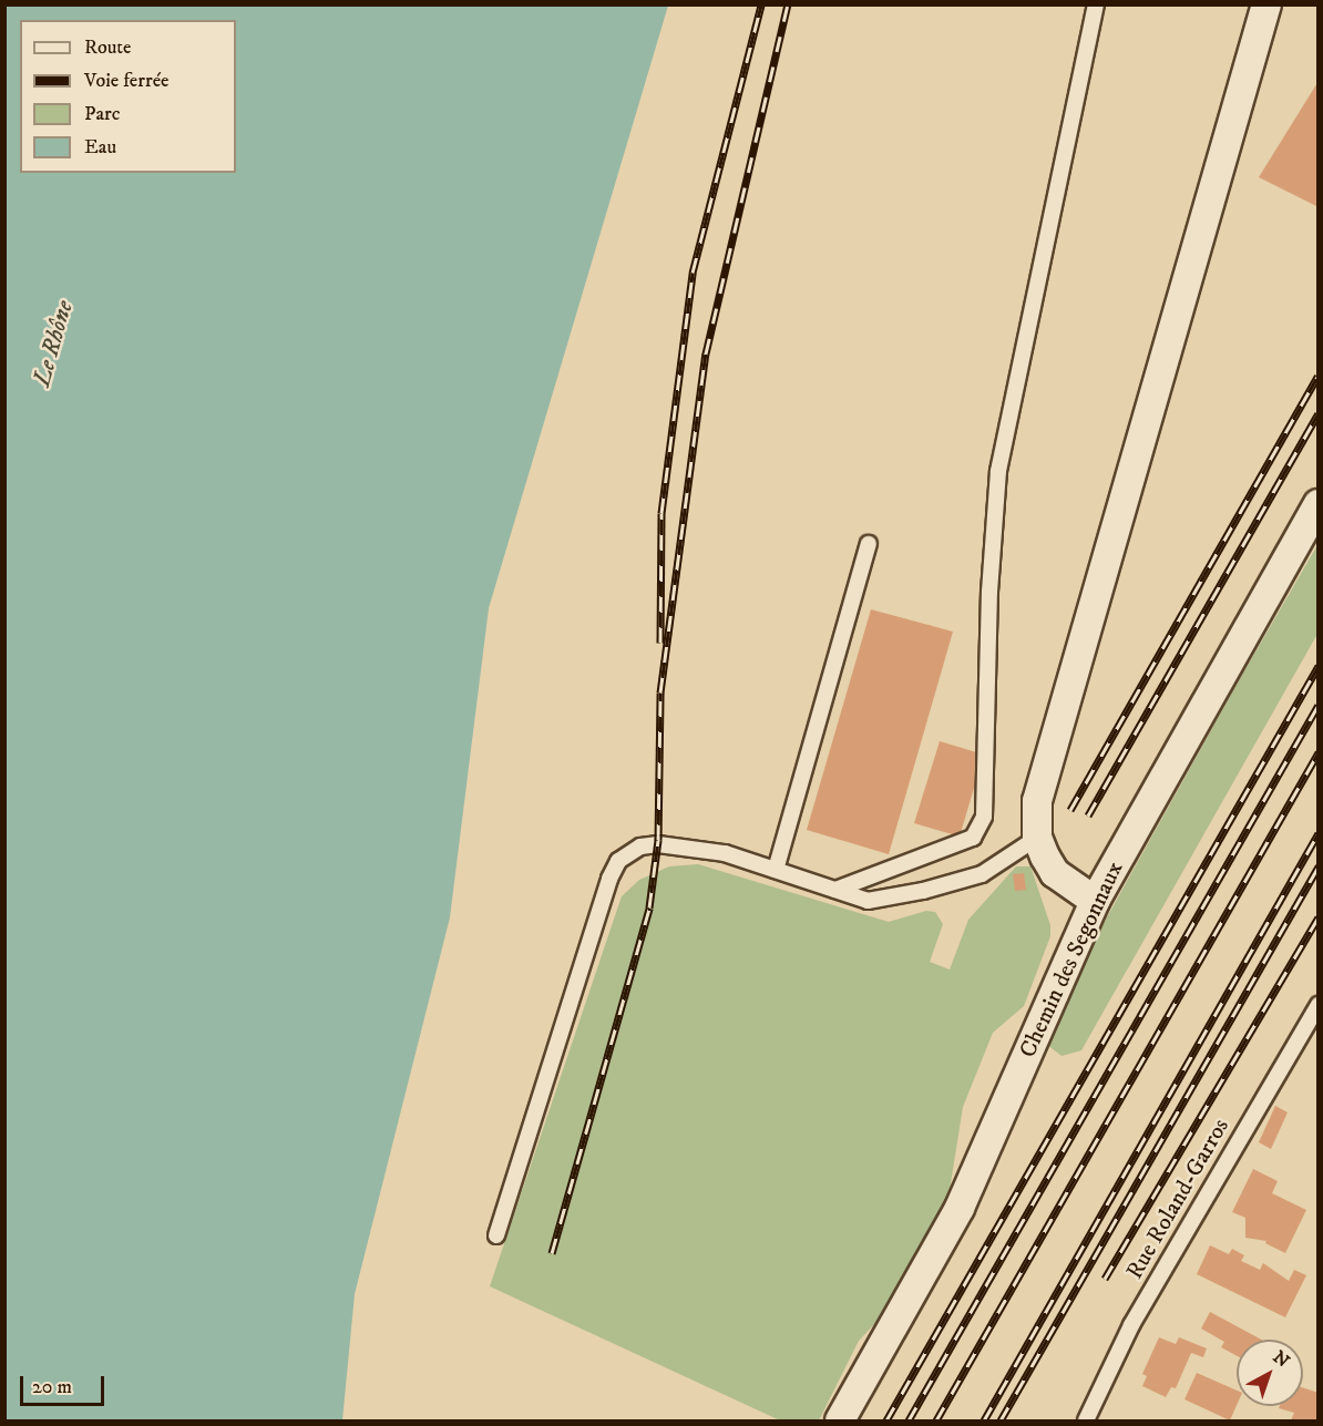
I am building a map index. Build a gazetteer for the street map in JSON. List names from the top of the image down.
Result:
{
  "streets": {
    "street": ["Chemin des Segonnaux"],
    "lane": ["Rue Roland-Garros"]
  },
  "water": ["Le Rhône"],
  "legend": [
    "Route",
    "Voie ferrée",
    "Parc",
    "Eau"
  ],
  "scale_bar": "20 m",
  "north": "top right"
}
